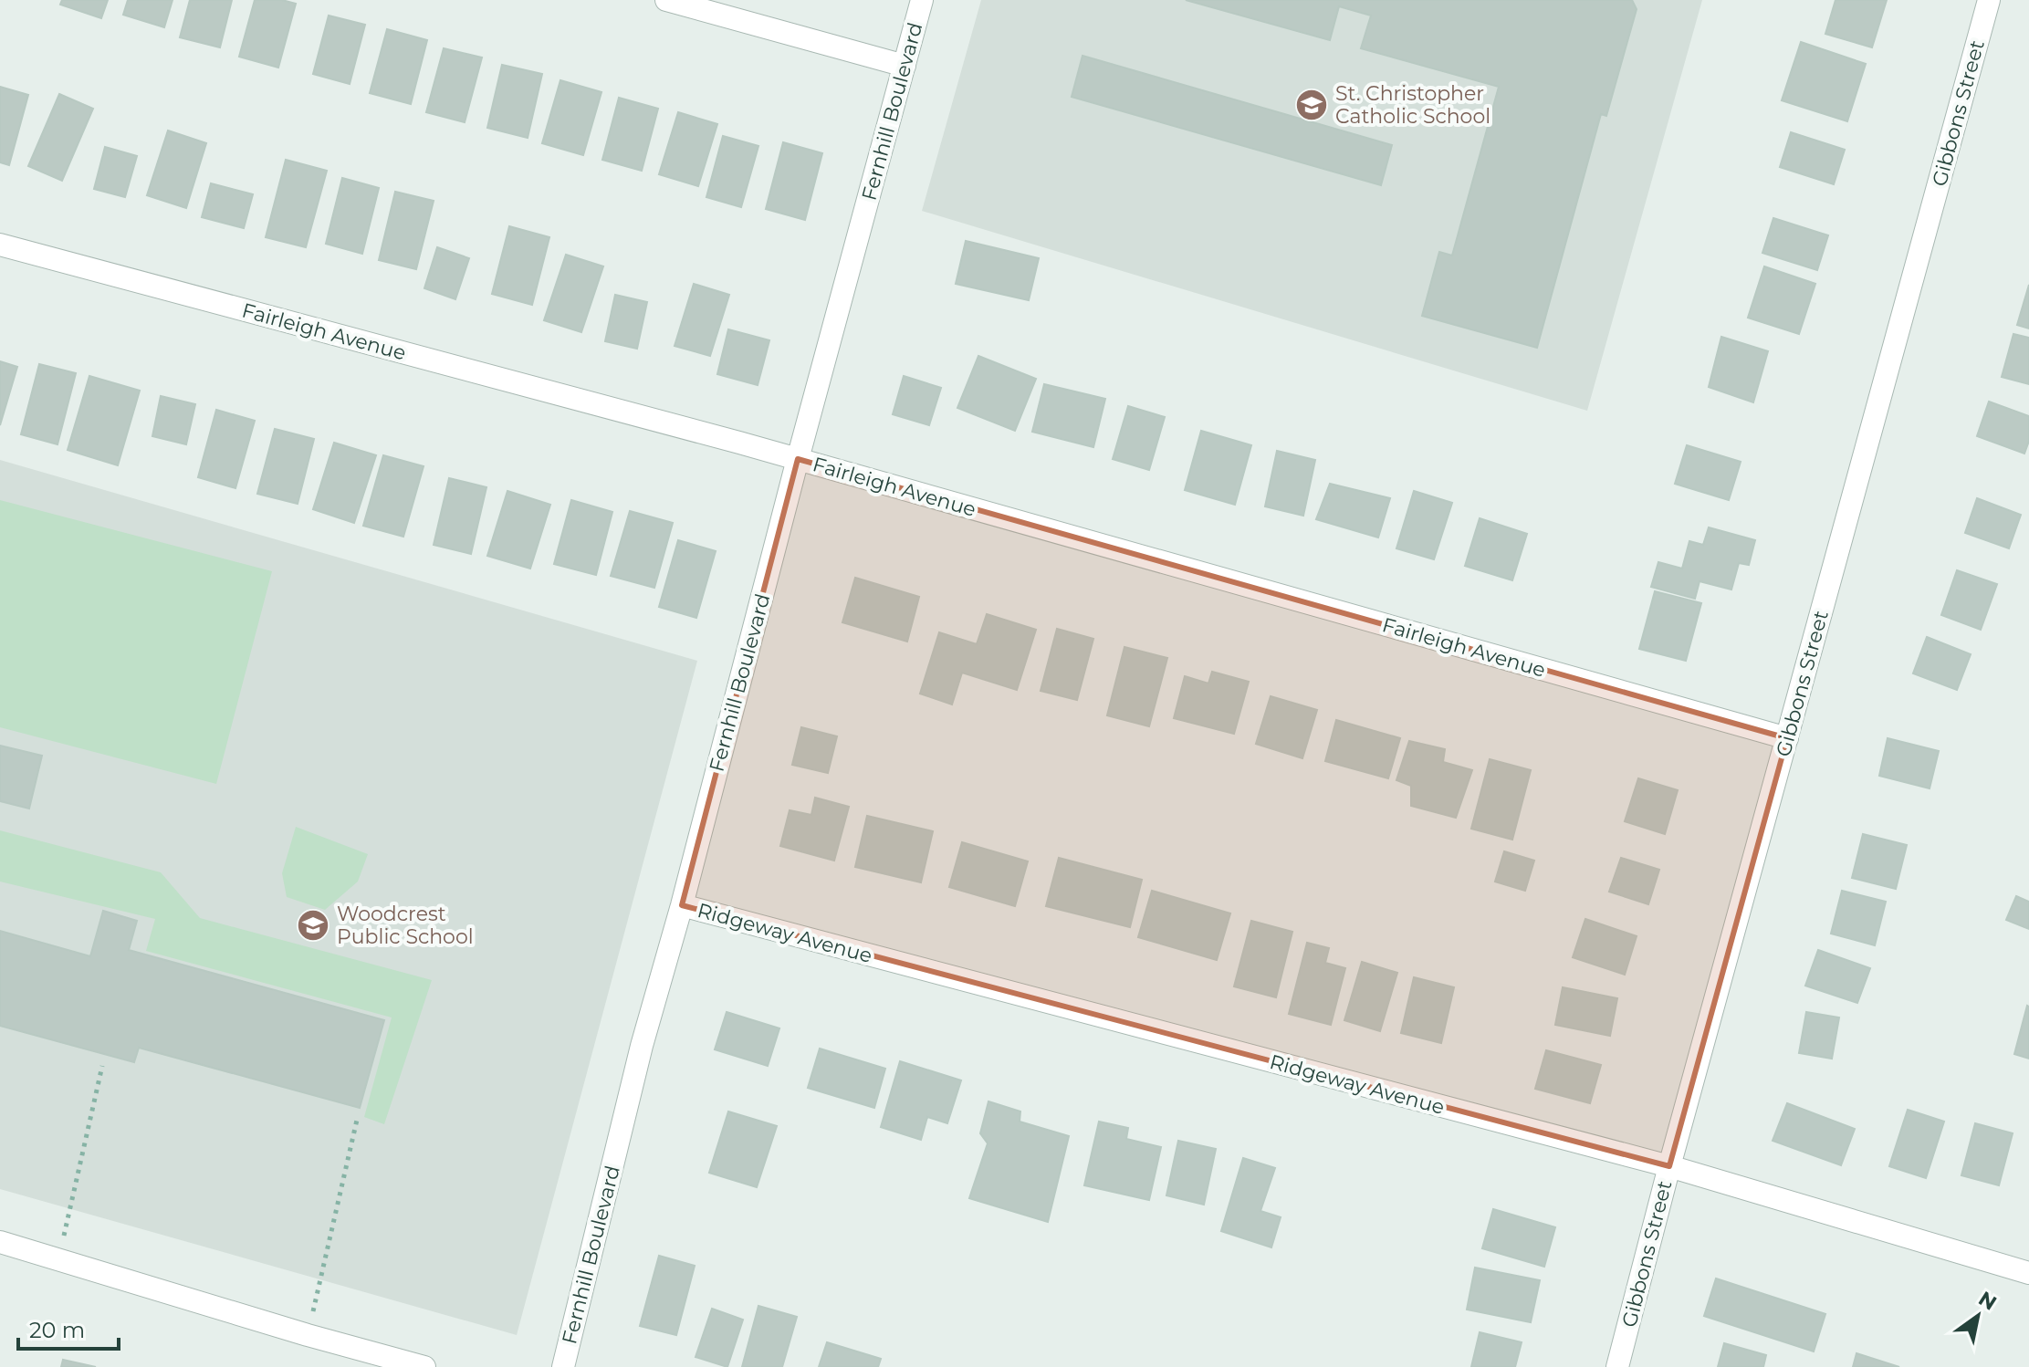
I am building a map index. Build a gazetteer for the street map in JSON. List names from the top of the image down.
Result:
{
  "streets": {
    "street": [
      "Fernhill Boulevard",
      "Gibbons Street",
      "Fairleigh Avenue",
      "Ridgeway Avenue"
    ]
  },
  "crossings": [
    ["Fernhill Boulevard", "Fairleigh Avenue"],
    ["Fernhill Boulevard", "Ridgeway Avenue"],
    ["Gibbons Street", "Fairleigh Avenue"],
    ["Gibbons Street", "Ridgeway Avenue"]
  ],
  "places": {
    "school or university": ["St. Christopher Catholic School", "Woodcrest Public School"]
  },
  "scale_bar": "20 m",
  "north": "top right"
}
